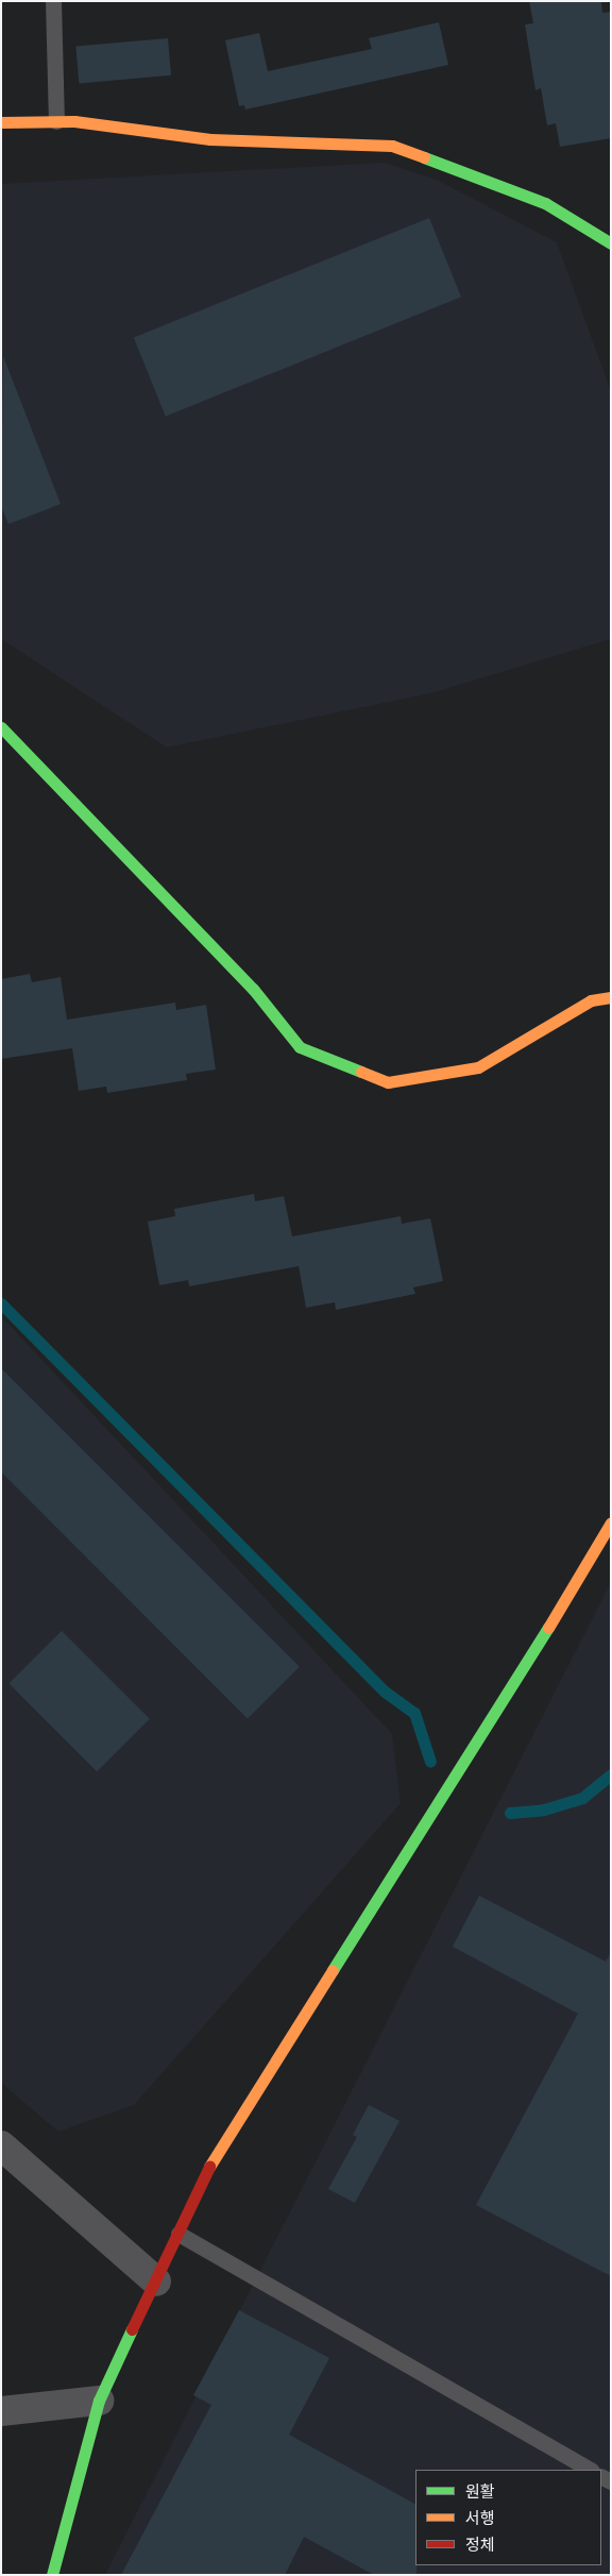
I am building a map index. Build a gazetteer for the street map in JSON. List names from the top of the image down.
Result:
{
  "legend": ["원활", "서행", "정체"]
}
